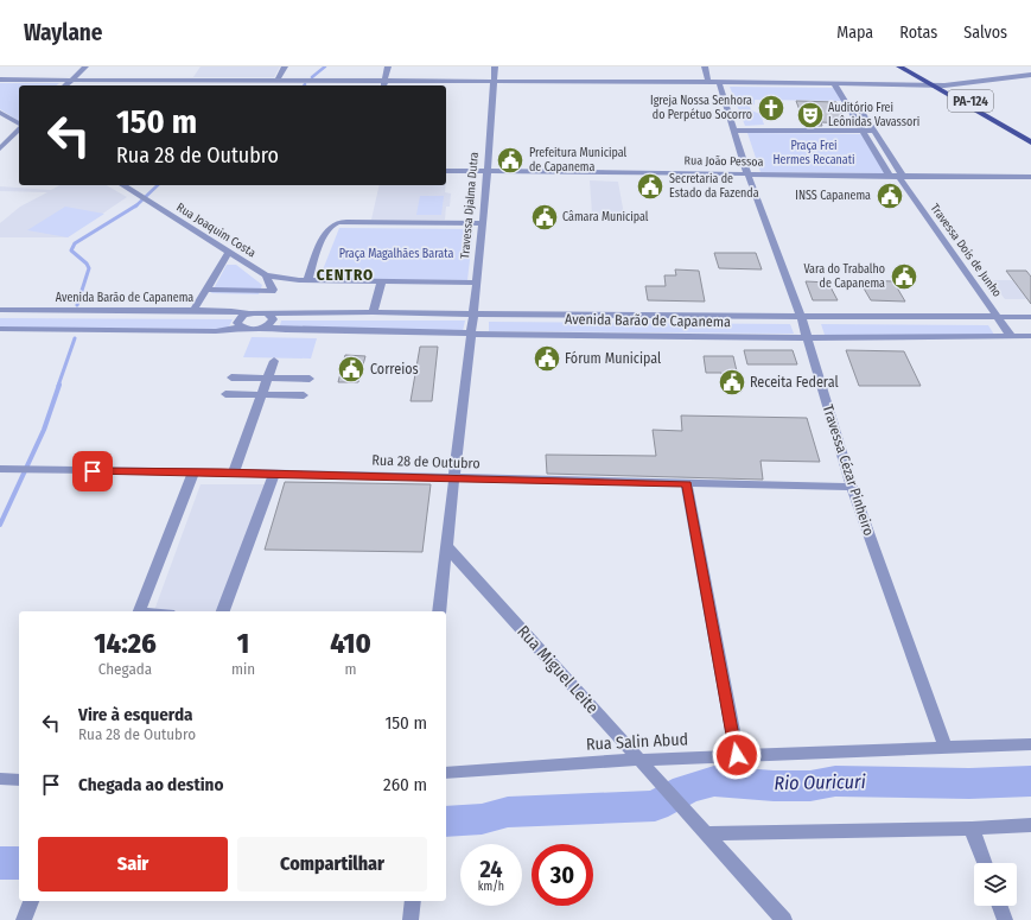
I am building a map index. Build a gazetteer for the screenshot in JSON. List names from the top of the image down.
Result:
{
  "streets": {
    "main road": ["PA-124"],
    "street": [
      "Rua João Pessoa",
      "Travessa Djalma Dutra",
      "Rua Joaquim Costa",
      "Travessa Dois de Junho",
      "Avenida Barão de Capanema",
      "Rua 28 de Outubro",
      "Travessa Cézar Pinheiro",
      "Rua Miguel Leite",
      "Rua Salin Abud"
    ]
  },
  "crossings": [
    ["Rua João Pessoa", "Travessa Djalma Dutra"],
    ["Rua João Pessoa", "Travessa Dois de Junho"],
    ["Rua João Pessoa", "Travessa Cézar Pinheiro"],
    ["Travessa Djalma Dutra", "Avenida Barão de Capanema"],
    ["Travessa Djalma Dutra", "Rua 28 de Outubro"],
    ["Travessa Djalma Dutra", "Rua Miguel Leite"],
    ["Rua Joaquim Costa", "Avenida Barão de Capanema"],
    ["Travessa Dois de Junho", "Avenida Barão de Capanema"],
    ["Avenida Barão de Capanema", "Travessa Cézar Pinheiro"],
    ["Rua 28 de Outubro", "Travessa Cézar Pinheiro"],
    ["Travessa Cézar Pinheiro", "Rua Salin Abud"],
    ["Rua Miguel Leite", "Rua Salin Abud"]
  ],
  "districts": ["CENTRO"],
  "water": ["Rio Ouricuri"],
  "parks": ["Praça Frei Hermes Recanati", "Praça Magalhães Barata"],
  "places": {
    "church": ["Igreja Nossa Senhora do Perpétuo Socorro"],
    "theatre": ["Auditório Frei Leônidas Vavassori"],
    "public building": [
      "Prefeitura Municipal de Capanema",
      "Secretaria de Estado da Fazenda",
      "INSS Capanema",
      "Câmara Municipal",
      "Vara do Trabalho de Capanema",
      "Fórum Municipal",
      "Correios",
      "Receita Federal"
    ]
  },
  "page": {
    "header": "Waylane",
    "nav": ["Mapa", "Rotas", "Salvos"],
    "turn": ["150 m", "Rua 28 de Outubro"],
    "eta": [
      "14:26",
      "Chegada",
      "1",
      "min",
      "410",
      "m"
    ],
    "list": [
      {
        "name": "Vire à esquerda",
        "note": "Rua 28 de Outubro",
        "value": "150 m"
      },
      {
        "name": "Chegada ao destino",
        "value": "260 m"
      }
    ],
    "buttons": ["Sair", "Compartilhar"],
    "speed": "24 km/h",
    "limit": "30"
  }
}
